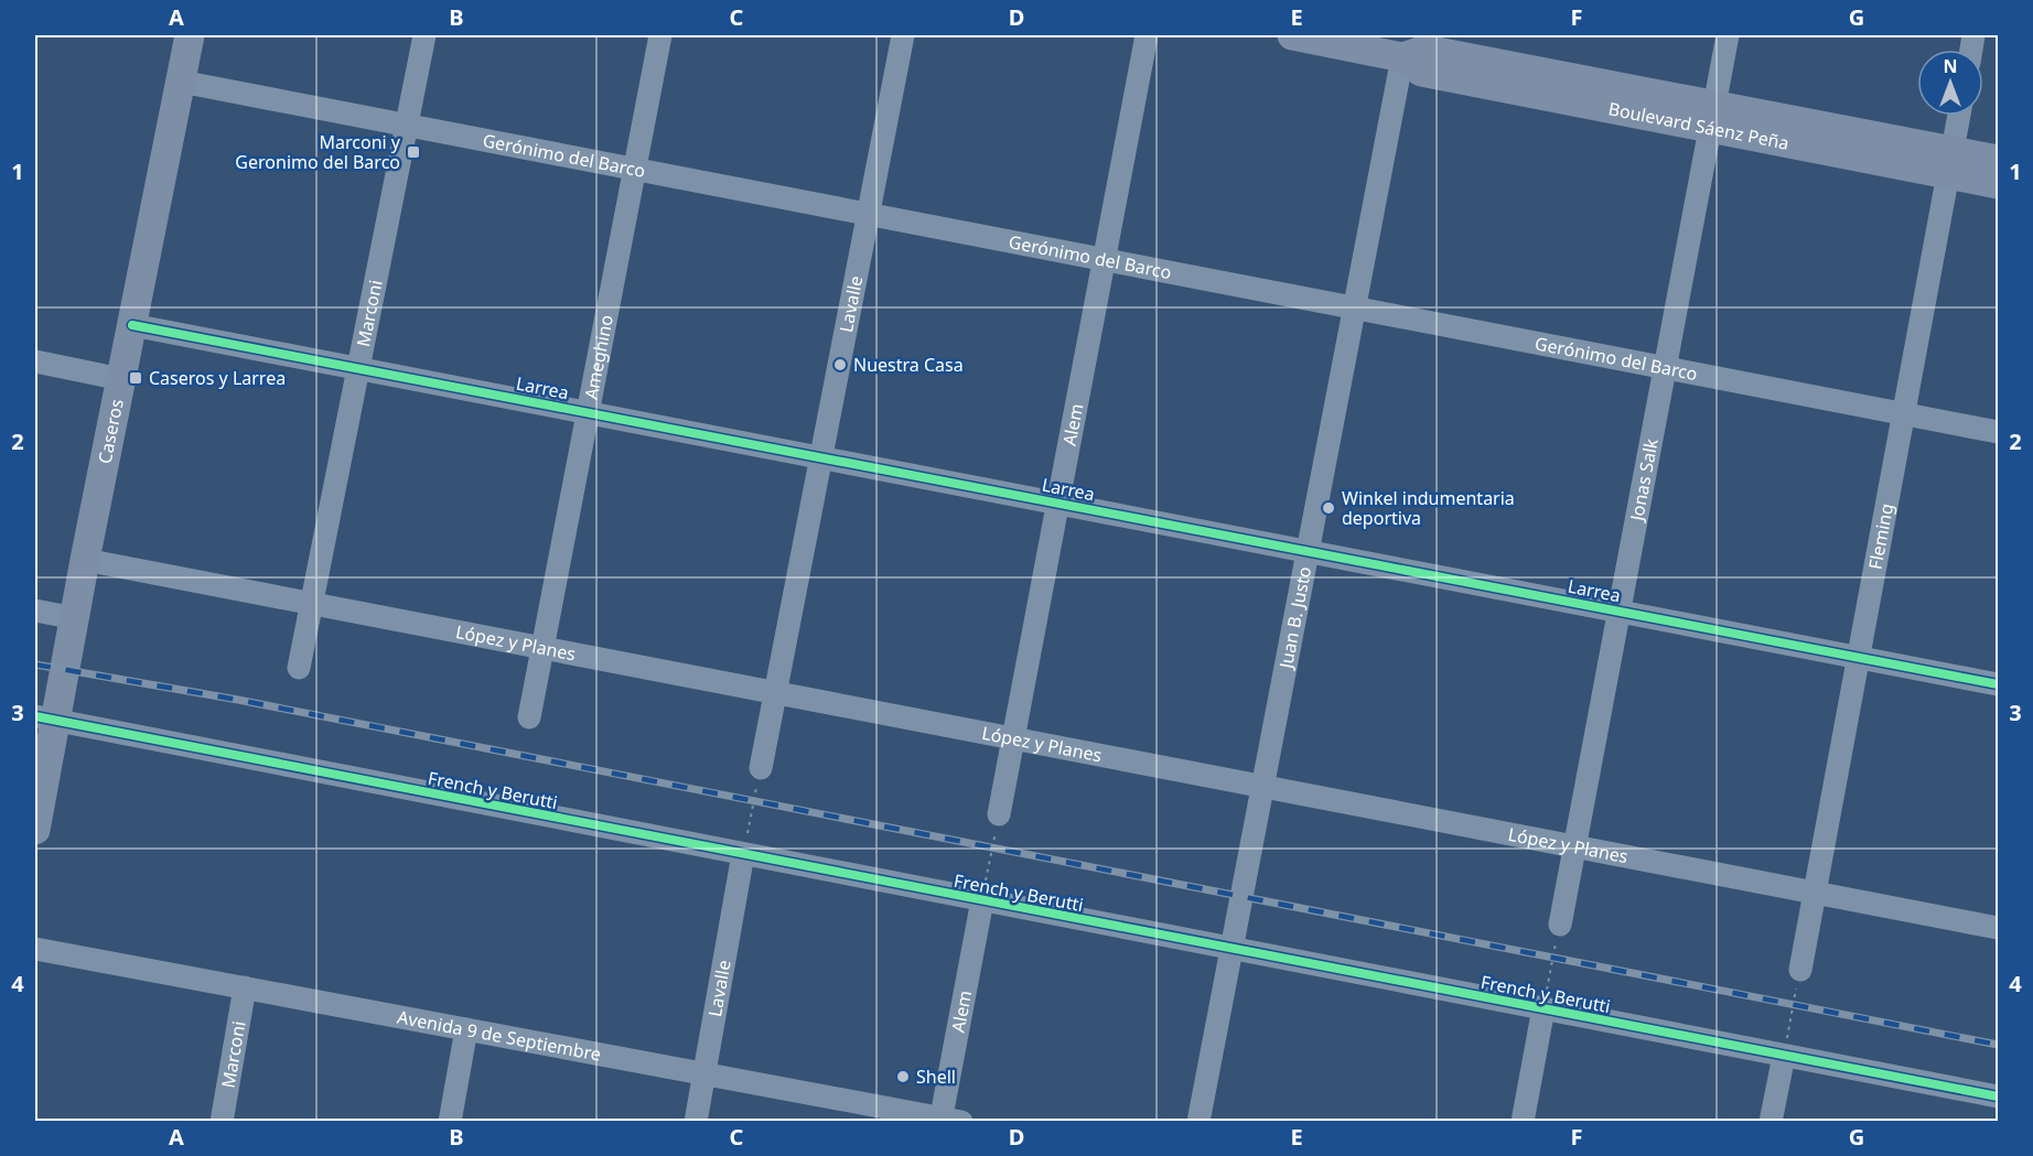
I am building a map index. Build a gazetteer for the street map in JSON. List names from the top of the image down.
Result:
{
  "streets": {
    "main road": ["Boulevard Sáenz Peña", "Caseros"],
    "street": [
      "Gerónimo del Barco",
      "Lavalle",
      "Marconi",
      "Ameghino",
      "Larrea",
      "Alem",
      "Jonas Salk",
      "Fleming",
      "Juan B. Justo",
      "López y Planes",
      "French y Berutti",
      "Avenida 9 de Septiembre"
    ]
  },
  "crossings": [
    ["Boulevard Sáenz Peña", "Jonas Salk"],
    ["Boulevard Sáenz Peña", "Fleming"],
    ["Boulevard Sáenz Peña", "Juan B. Justo"],
    ["Gerónimo del Barco", "Lavalle"],
    ["Gerónimo del Barco", "Marconi"],
    ["Gerónimo del Barco", "Ameghino"],
    ["Gerónimo del Barco", "Alem"],
    ["Gerónimo del Barco", "Caseros"],
    ["Gerónimo del Barco", "Jonas Salk"],
    ["Gerónimo del Barco", "Fleming"],
    ["Gerónimo del Barco", "Juan B. Justo"],
    ["Lavalle", "Larrea"],
    ["Lavalle", "López y Planes"],
    ["Lavalle", "French y Berutti"],
    ["Lavalle", "Avenida 9 de Septiembre"],
    ["Marconi", "Larrea"],
    ["Marconi", "López y Planes"],
    ["Marconi", "Avenida 9 de Septiembre"],
    ["Ameghino", "Larrea"],
    ["Ameghino", "López y Planes"],
    ["Larrea", "Alem"],
    ["Larrea", "Caseros"],
    ["Larrea", "Jonas Salk"],
    ["Larrea", "Fleming"],
    ["Larrea", "Juan B. Justo"],
    ["Alem", "López y Planes"],
    ["Alem", "French y Berutti"],
    ["Alem", "Avenida 9 de Septiembre"],
    ["Caseros", "López y Planes"],
    ["Caseros", "French y Berutti"],
    ["Jonas Salk", "López y Planes"],
    ["Fleming", "López y Planes"],
    ["Juan B. Justo", "López y Planes"],
    ["Juan B. Justo", "French y Berutti"]
  ],
  "places": {
    "transit": ["Marconi y Geronimo del Barco", "Caseros y Larrea"],
    "other": ["Nuestra Casa", "Winkel indumentaria deportiva", "Shell"]
  },
  "north": "top",
  "grid": {
    "columns": [
      "A",
      "B",
      "C",
      "D",
      "E",
      "F",
      "G"
    ],
    "rows": [
      "1",
      "2",
      "3",
      "4"
    ]
  }
}
